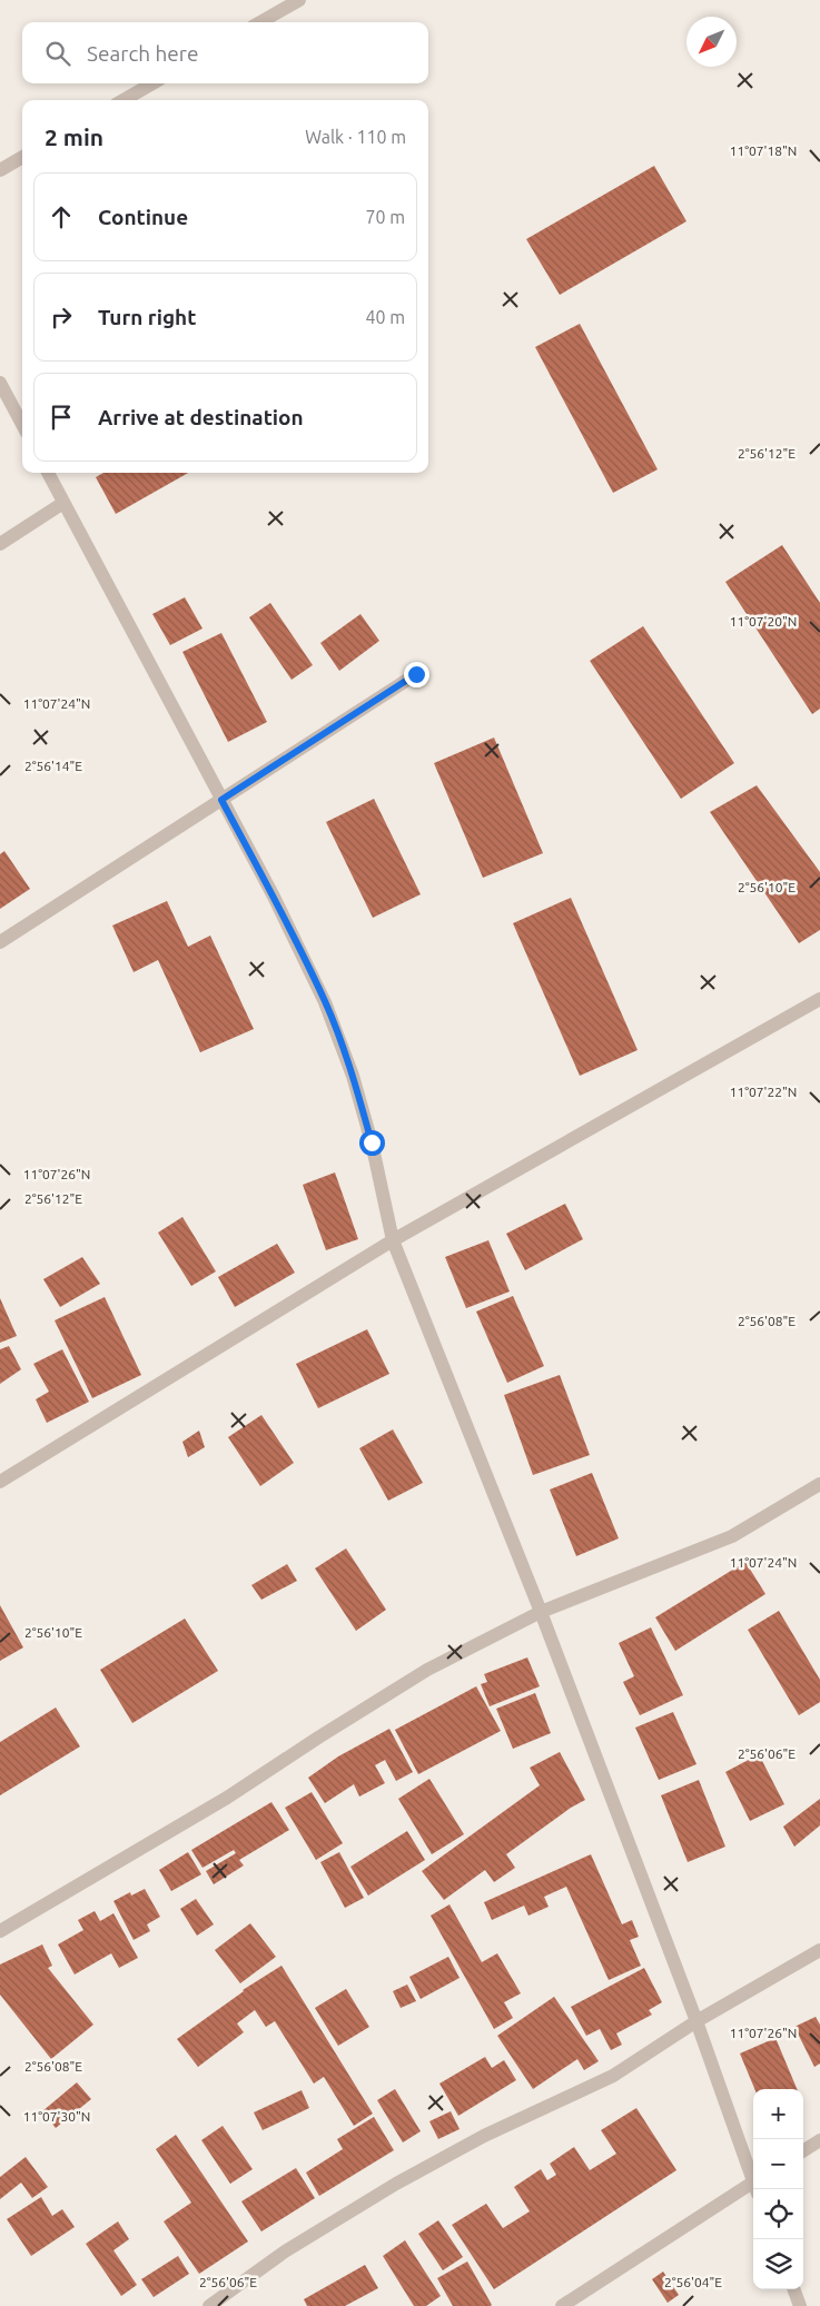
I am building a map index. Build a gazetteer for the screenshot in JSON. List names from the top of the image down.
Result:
{
  "north": "bottom left",
  "page": {
    "search": "Search here",
    "heading": ["2 min", "Walk · 110 m"],
    "list": [
      ["Continue", "70 m"],
      ["Turn right", "40 m"],
      "Arrive at destination"
    ],
    "map_buttons": ["+", "−"]
  },
  "coordinates": [
    "11°07'18\"N",
    "2°56'12\"E",
    "11°07'20\"N",
    "11°07'24\"N",
    "2°56'14\"E",
    "2°56'10\"E",
    "11°07'22\"N",
    "11°07'26\"N",
    "2°56'08\"E",
    "2°56'06\"E",
    "11°07'30\"N",
    "2°56'04\"E"
  ]
}
